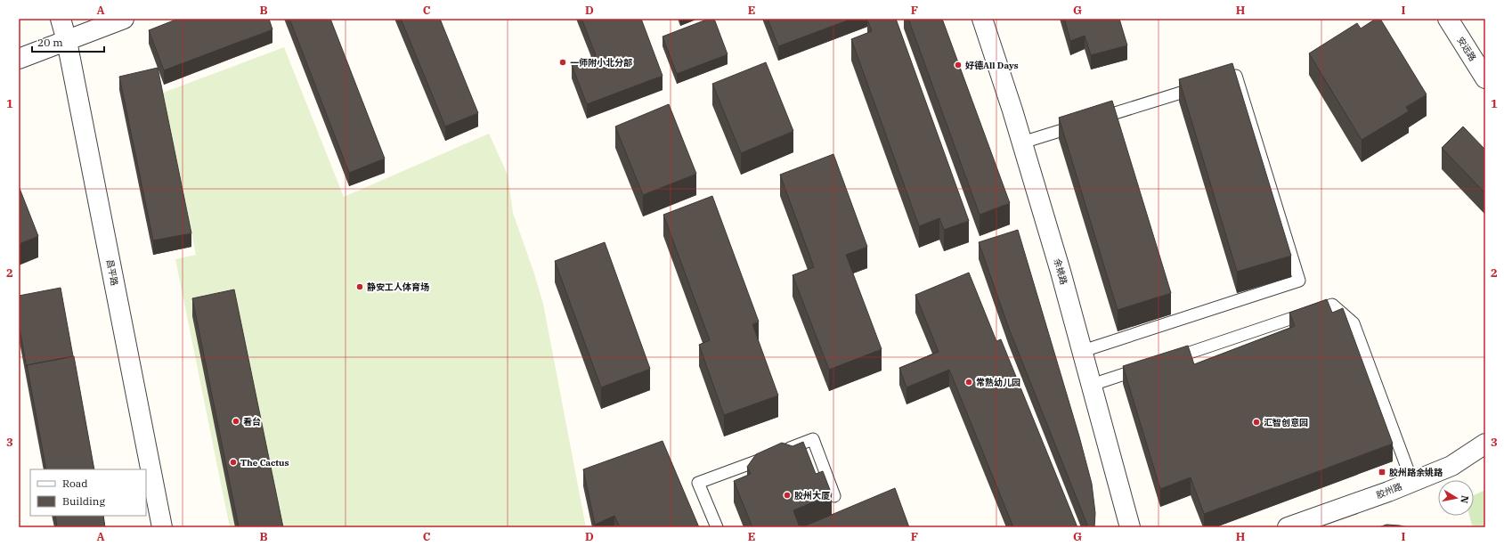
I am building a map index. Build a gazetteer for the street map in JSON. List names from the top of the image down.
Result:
{
  "streets": {
    "street": [
      "安远路",
      "余姚路",
      "昌平路",
      "胶州路"
    ]
  },
  "places": {
    "other": [
      "一师附小北分部",
      "好德All Days",
      "静安工人体育场",
      "常熟幼儿园",
      "看台",
      "汇智创意园",
      "The Cactus",
      "胶州大厦"
    ],
    "transit": ["胶州路余姚路"]
  },
  "legend": ["Road", "Building"],
  "scale_bar": "20 m",
  "north": "right",
  "grid": {
    "columns": [
      "A",
      "B",
      "C",
      "D",
      "E",
      "F",
      "G",
      "H",
      "I"
    ],
    "rows": ["1", "2", "3"]
  }
}
